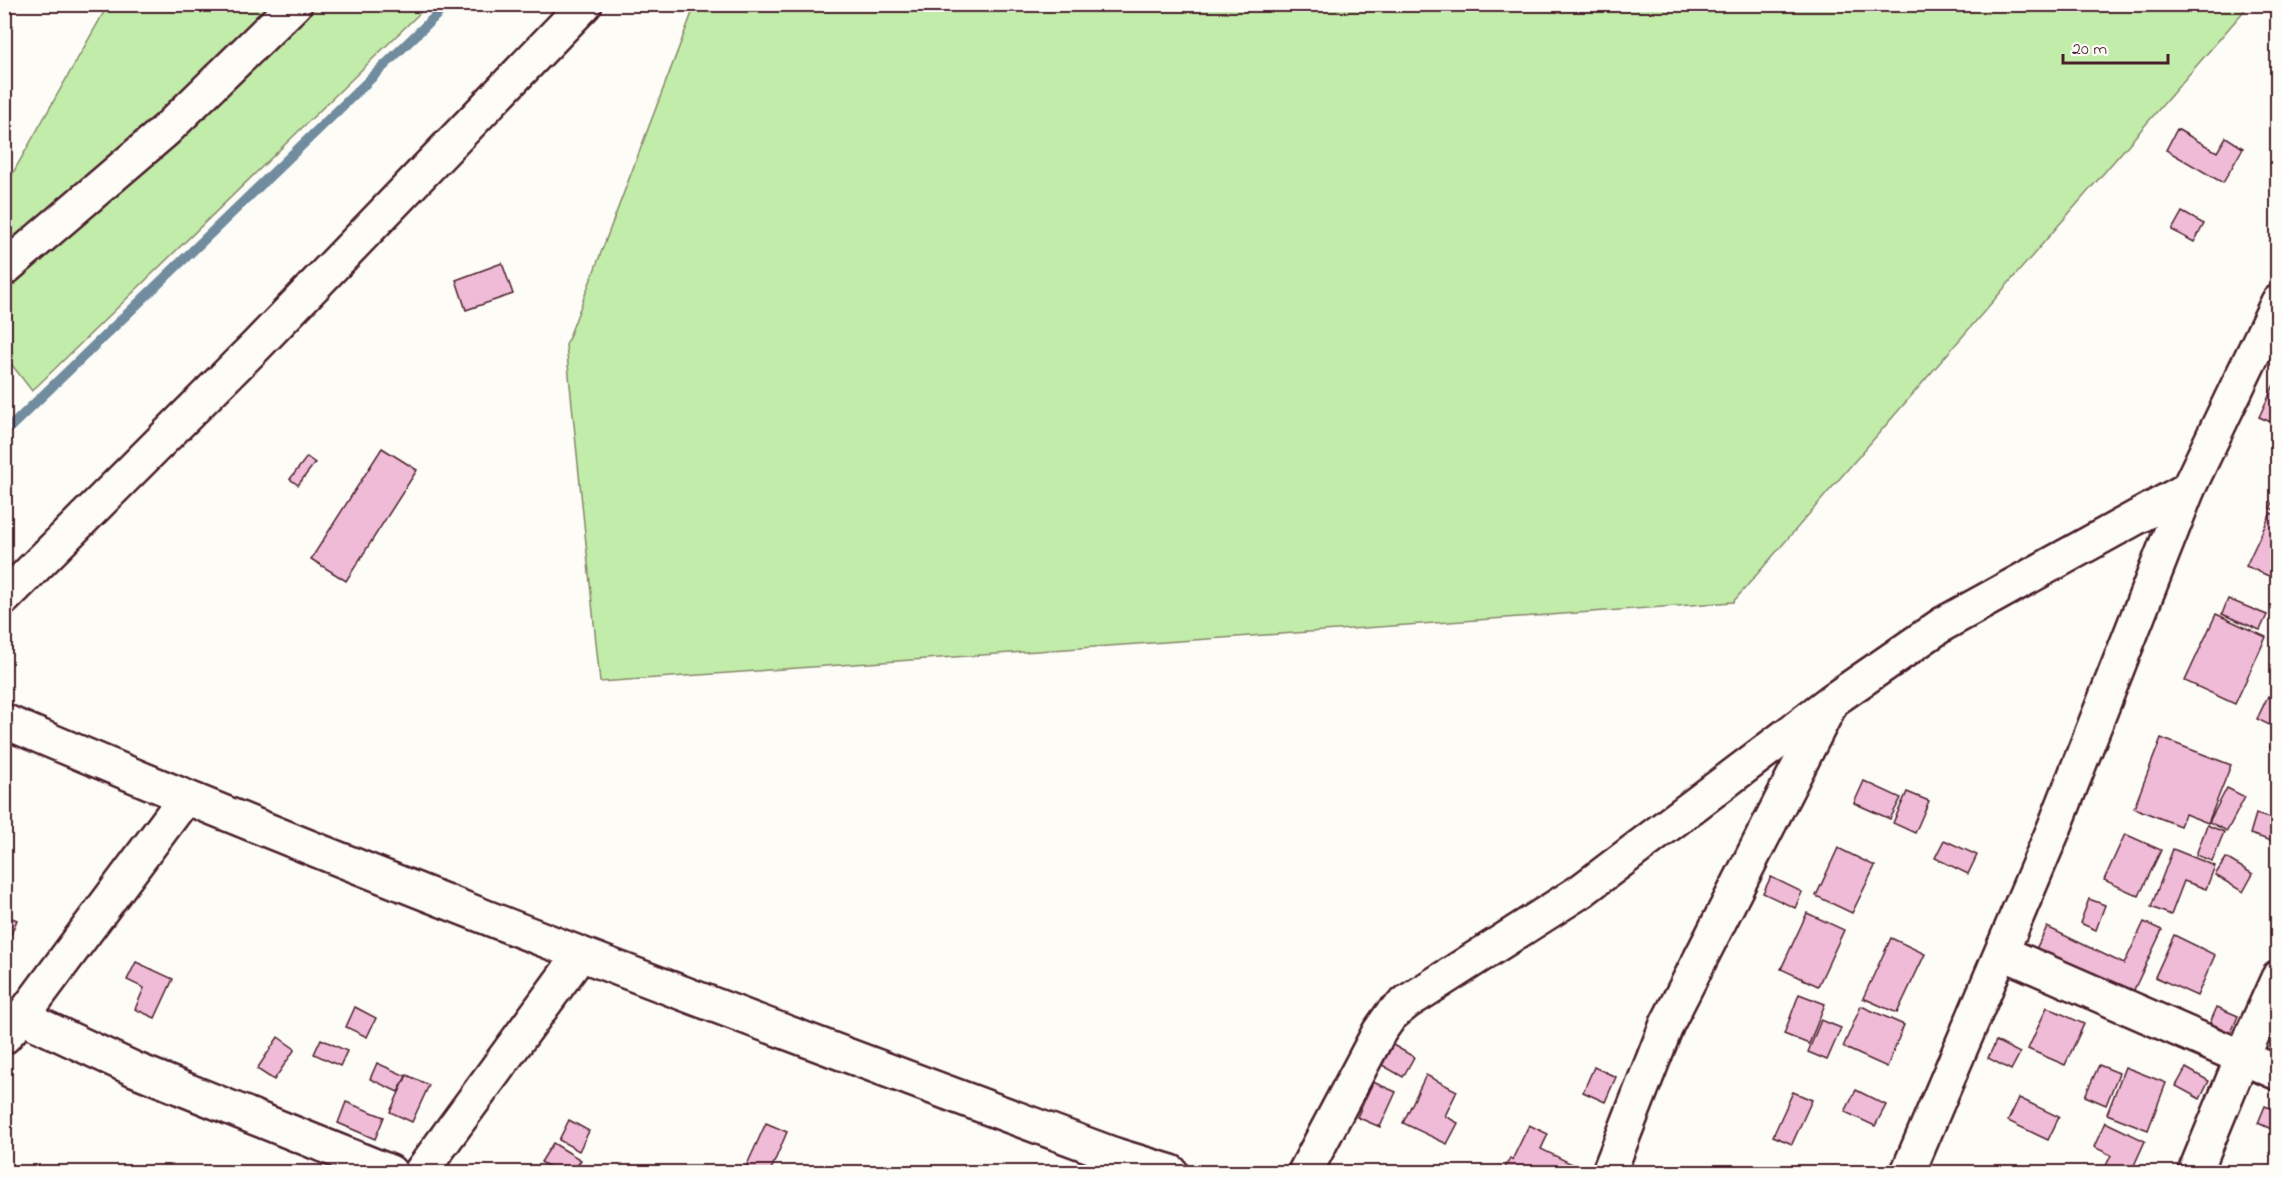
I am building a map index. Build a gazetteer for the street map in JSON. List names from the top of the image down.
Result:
{
  "scale_bar": "20 m"
}
